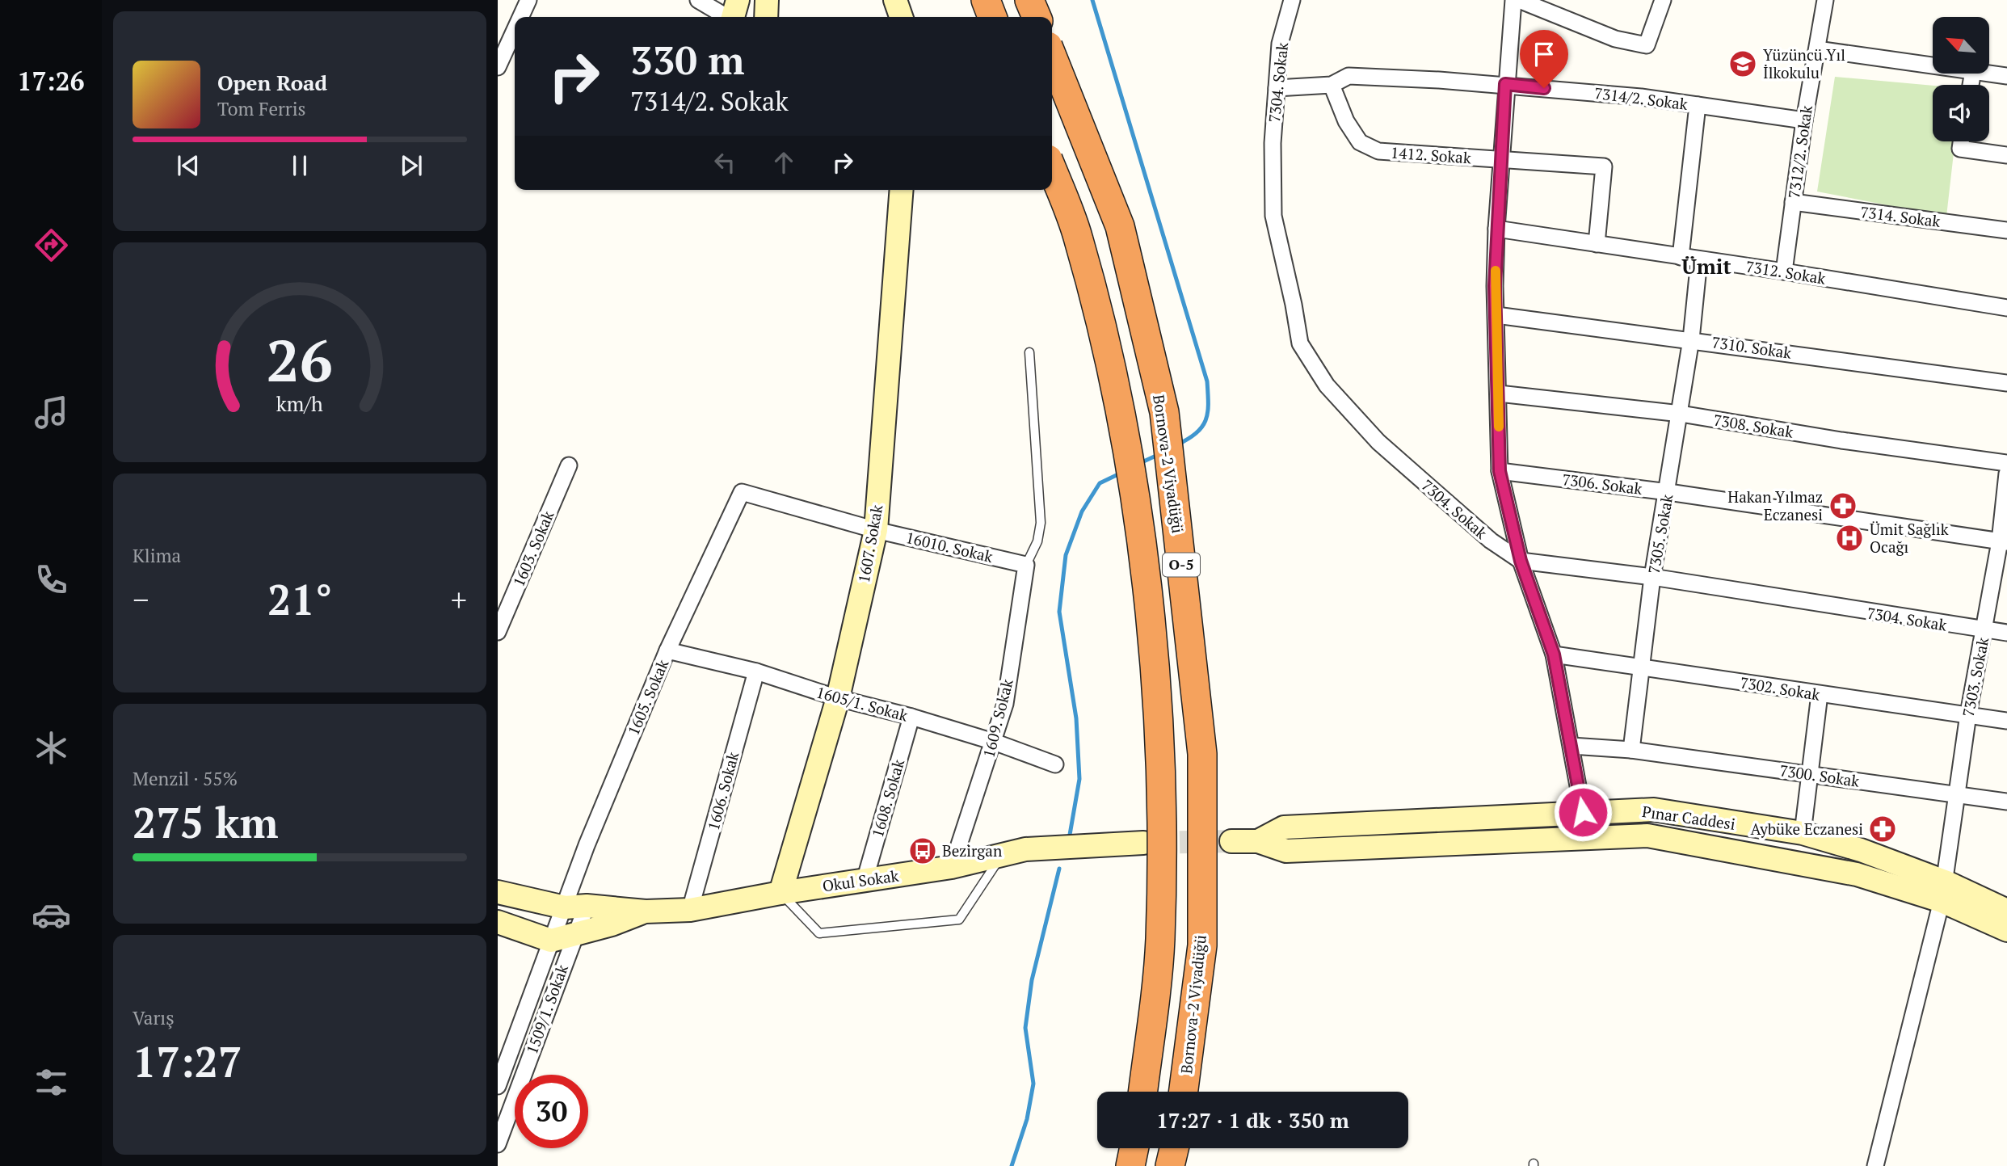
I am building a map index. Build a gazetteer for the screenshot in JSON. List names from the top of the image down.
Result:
{
  "streets": {
    "highway": ["Bornova-2 Viyadüğü", "O-5"],
    "main road": ["1607. Sokak", "Pınar Caddesi", "Okul Sokak"],
    "street": [
      "7304. Sokak",
      "7314/2. Sokak",
      "7312/2. Sokak",
      "1412. Sokak",
      "7314. Sokak",
      "7312. Sokak",
      "7310. Sokak",
      "7308. Sokak",
      "7306. Sokak",
      "7305. Sokak",
      "16010. Sokak",
      "1603. Sokak",
      "7303. Sokak",
      "7302. Sokak",
      "1605. Sokak",
      "1605/1. Sokak",
      "1609. Sokak",
      "7300. Sokak",
      "1606. Sokak",
      "1608. Sokak",
      "1509/1. Sokak"
    ]
  },
  "crossings": [
    ["7304. Sokak", "7314/2. Sokak"],
    ["7304. Sokak", "7305. Sokak"],
    ["7304. Sokak", "7303. Sokak"],
    ["7314/2. Sokak", "7312/2. Sokak"],
    ["7314/2. Sokak", "1412. Sokak"],
    ["7312/2. Sokak", "7314. Sokak"],
    ["7312/2. Sokak", "7312. Sokak"],
    ["1412. Sokak", "7312. Sokak"],
    ["7312. Sokak", "7305. Sokak"],
    ["7310. Sokak", "7305. Sokak"],
    ["7308. Sokak", "7305. Sokak"],
    ["7306. Sokak", "7305. Sokak"],
    ["7306. Sokak", "7303. Sokak"],
    ["7305. Sokak", "7302. Sokak"],
    ["7305. Sokak", "7300. Sokak"],
    ["1607. Sokak", "16010. Sokak"],
    ["1607. Sokak", "1605/1. Sokak"],
    ["1607. Sokak", "Okul Sokak"],
    ["16010. Sokak", "1605. Sokak"],
    ["16010. Sokak", "1609. Sokak"],
    ["7303. Sokak", "7302. Sokak"],
    ["7303. Sokak", "7300. Sokak"],
    ["7303. Sokak", "Pınar Caddesi"],
    ["1605. Sokak", "1605/1. Sokak"],
    ["1605. Sokak", "Okul Sokak"],
    ["1605. Sokak", "1509/1. Sokak"],
    ["1605/1. Sokak", "1609. Sokak"],
    ["1605/1. Sokak", "1606. Sokak"],
    ["1605/1. Sokak", "1608. Sokak"],
    ["1609. Sokak", "Okul Sokak"],
    ["1606. Sokak", "Okul Sokak"],
    ["1608. Sokak", "Okul Sokak"],
    ["Okul Sokak", "1509/1. Sokak"]
  ],
  "districts": ["Ümit"],
  "places": {
    "school or university": ["Yüzüncü Yıl İlkokulu"],
    "pharmacy": ["Hakan Yılmaz Eczanesi", "Aybüke Eczanesi"],
    "hospital": ["Ümit Sağlık Ocağı"],
    "bus stop": ["Bezirgan"]
  },
  "north": "top left",
  "page": {
    "tabs": "17:26",
    "turn": ["330 m", "7314/2. Sokak"],
    "song": ["Open Road", "Tom Ferris"],
    "tile": [
      "Klima",
      ["Menzil · 55%", "275 km"],
      ["Varış", "17:27"]
    ],
    "heat": ["−", "21°", "+"],
    "limit": "30",
    "trip": "17:27 · 1 dk · 350 m",
    "gauge": ["26", "km/h"]
  }
}
